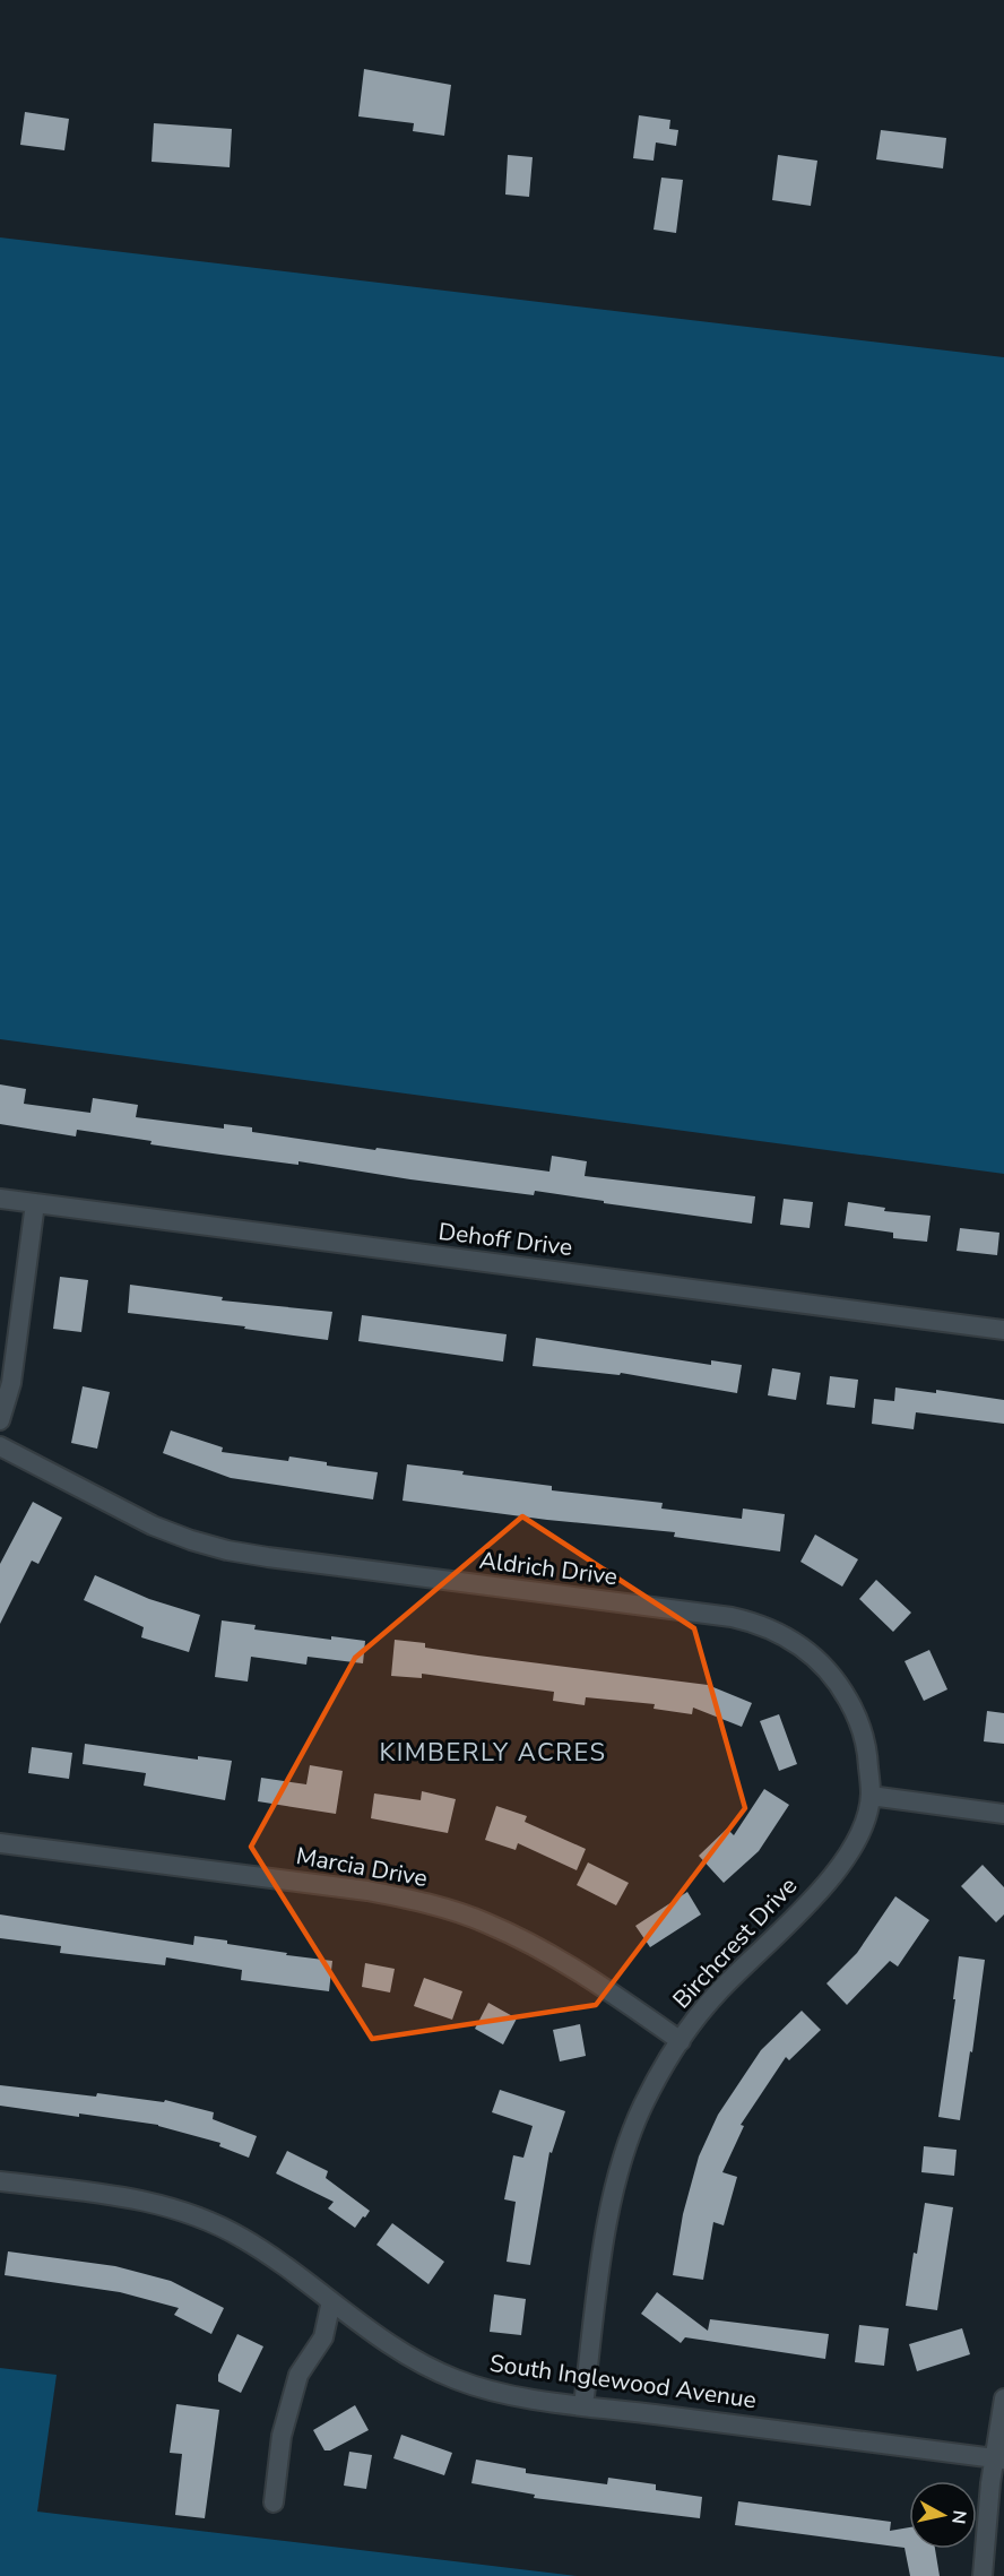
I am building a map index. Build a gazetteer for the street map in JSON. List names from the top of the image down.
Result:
{
  "streets": {
    "street": [
      "Dehoff Drive",
      "Aldrich Drive",
      "Marcia Drive",
      "Birchcrest Drive",
      "South Inglewood Avenue"
    ]
  },
  "crossings": [
    ["Aldrich Drive", "Birchcrest Drive"],
    ["Marcia Drive", "Birchcrest Drive"],
    ["Birchcrest Drive", "South Inglewood Avenue"]
  ],
  "districts": ["KIMBERLY ACRES"],
  "north": "right"
}
